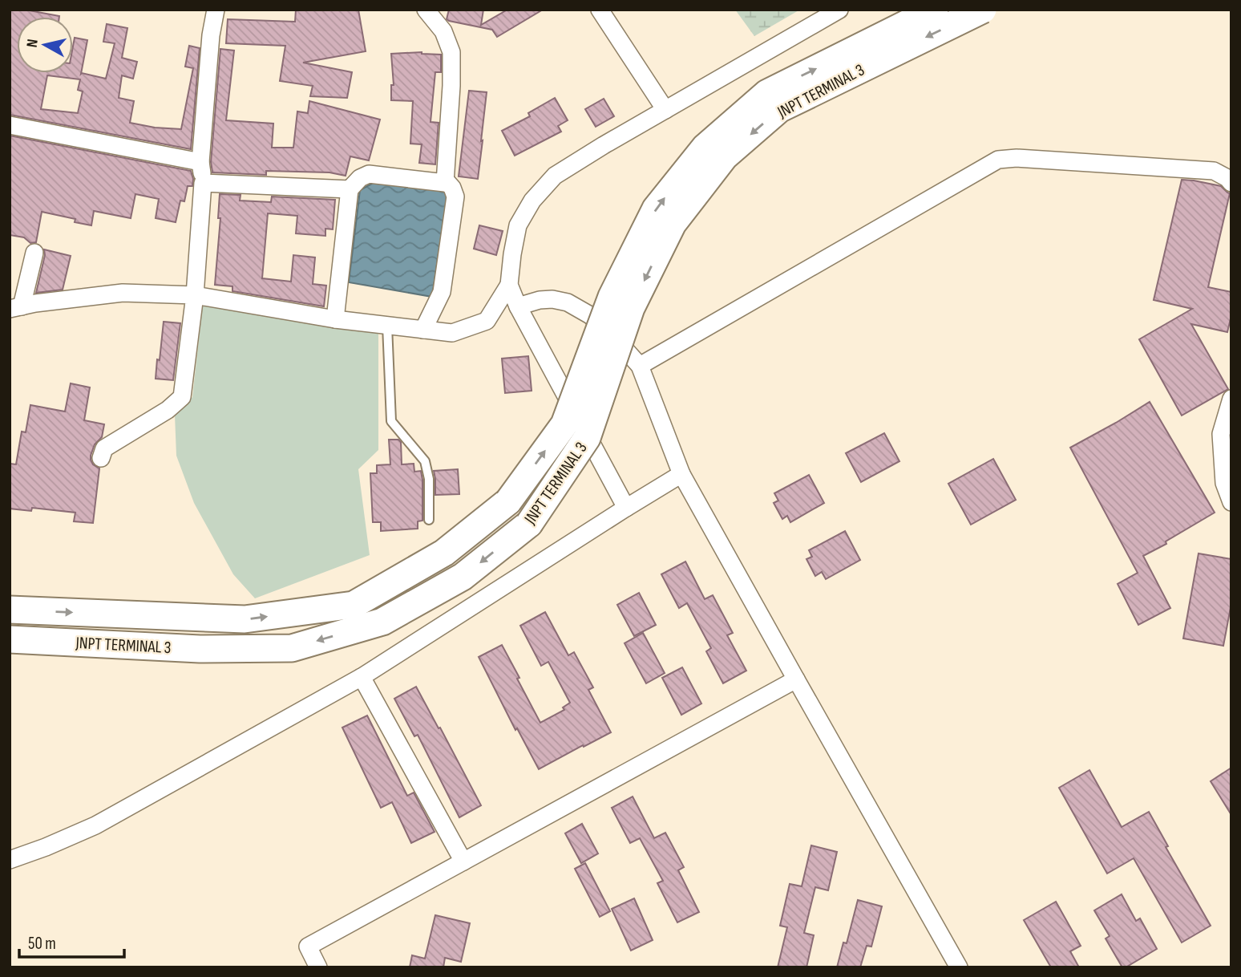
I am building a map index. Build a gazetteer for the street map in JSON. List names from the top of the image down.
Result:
{
  "streets": {
    "main road": ["JNPT TERMINAL 3"]
  },
  "scale_bar": "50 m",
  "north": "left"
}
